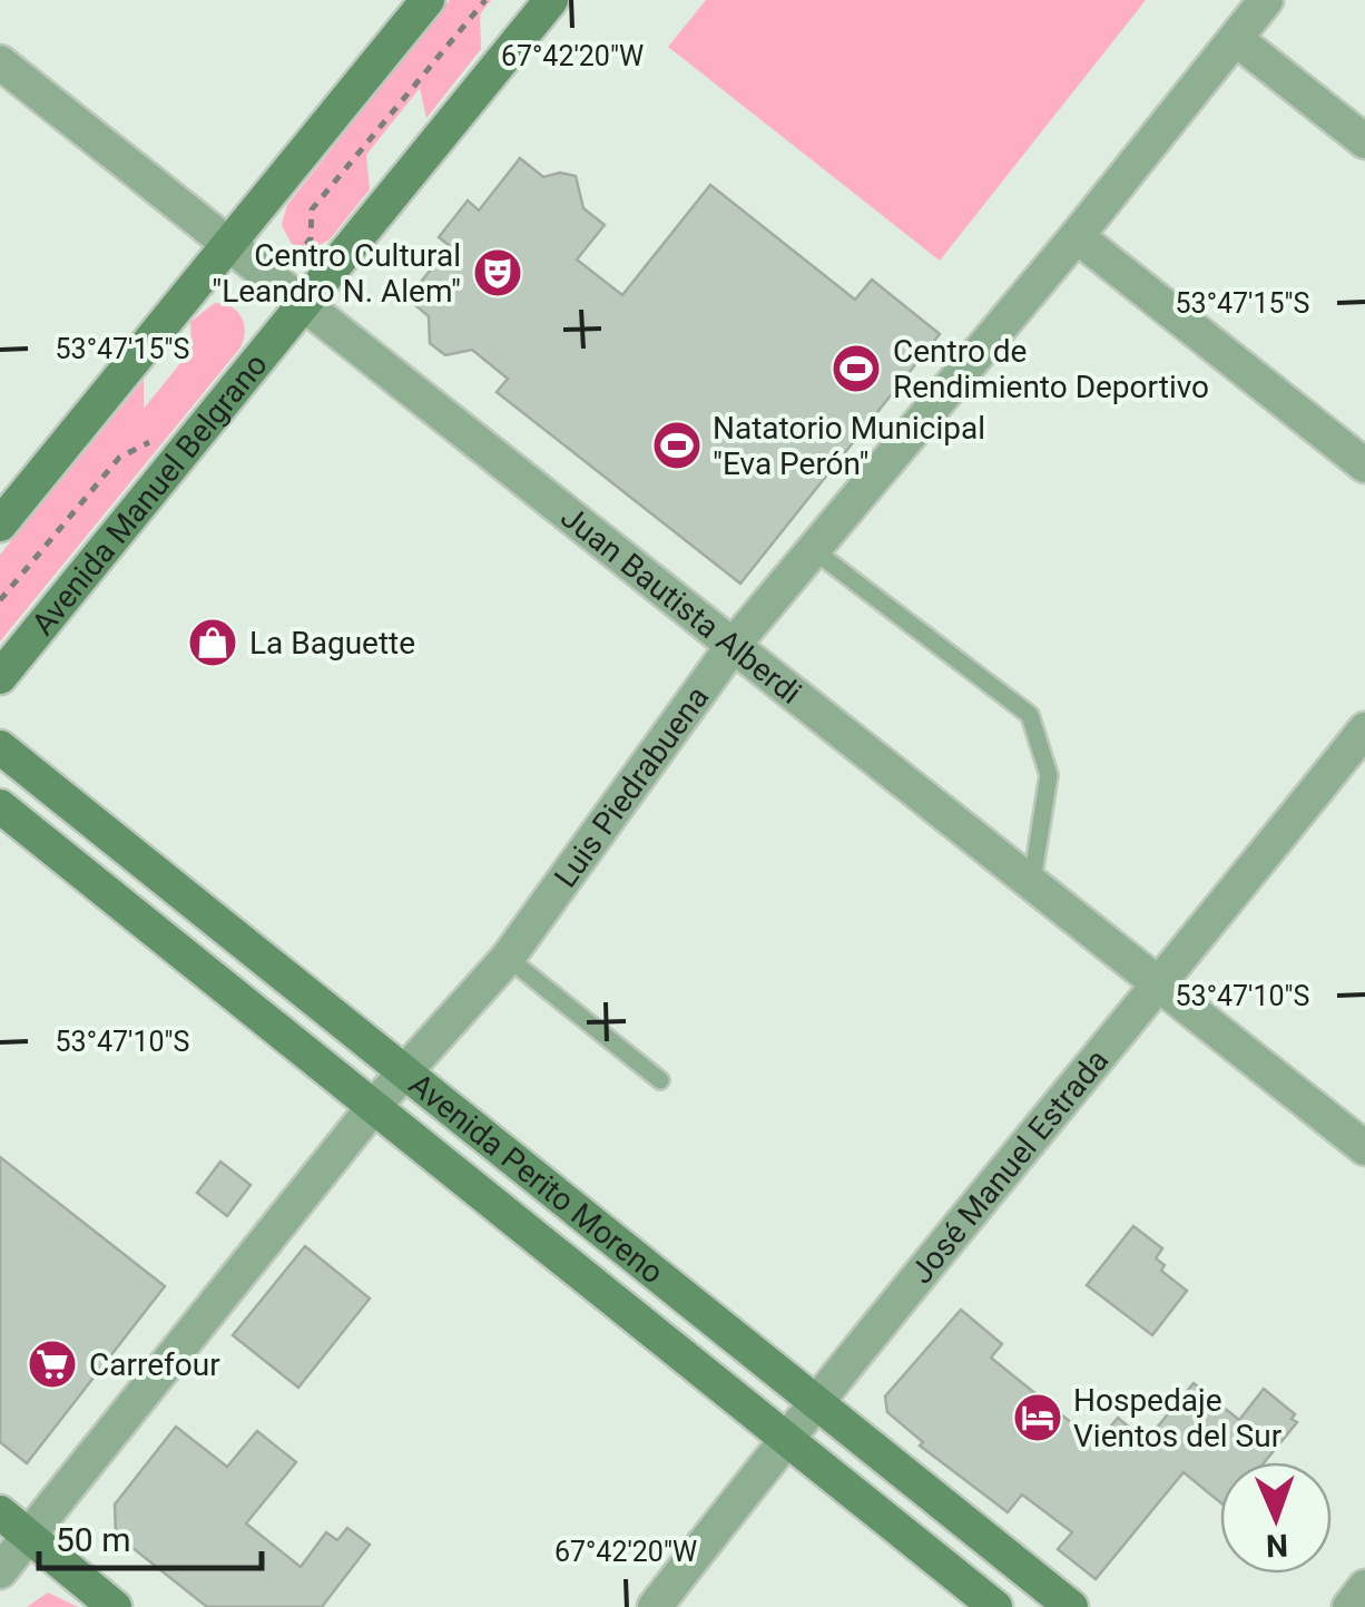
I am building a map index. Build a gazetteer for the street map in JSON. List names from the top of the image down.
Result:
{
  "streets": {
    "street": [
      "Avenida Manuel Belgrano",
      "Juan Bautista Alberdi",
      "Luis Piedrabuena",
      "José Manuel Estrada",
      "Avenida Perito Moreno"
    ]
  },
  "crossings": [
    ["Avenida Manuel Belgrano", "Juan Bautista Alberdi"],
    ["Juan Bautista Alberdi", "Luis Piedrabuena"],
    ["Juan Bautista Alberdi", "José Manuel Estrada"],
    ["Luis Piedrabuena", "Avenida Perito Moreno"],
    ["José Manuel Estrada", "Avenida Perito Moreno"]
  ],
  "places": {
    "theatre": ["Centro Cultural \"Leandro N. Alem\""],
    "sports": ["Centro de Rendimiento Deportivo", "Natatorio Municipal \"Eva Perón\""],
    "shop": ["La Baguette"],
    "supermarket": ["Carrefour"],
    "hotel": ["Hospedaje Vientos del Sur"]
  },
  "scale_bar": "50 m",
  "north": "bottom",
  "coordinates": ["67°42'20\"W", "53°47'15\"S", "53°47'10\"S"]
}
